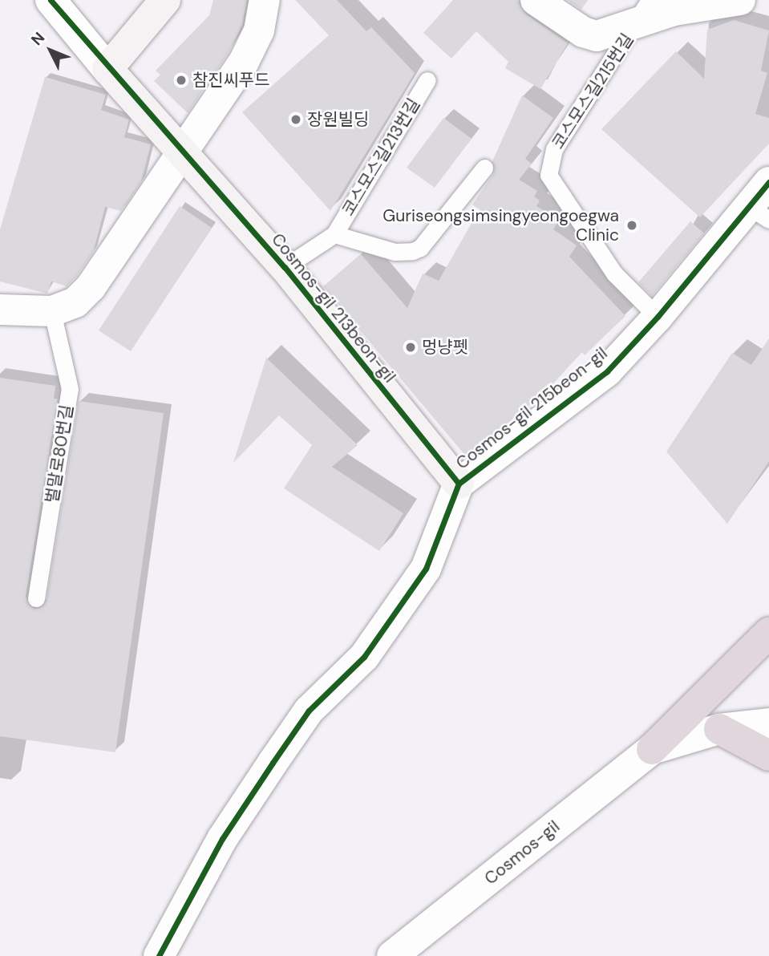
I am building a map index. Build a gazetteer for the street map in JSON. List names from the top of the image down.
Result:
{
  "streets": {
    "street": ["Cosmos-gil 213beon-gil", "Cosmos-gil 215beon-gil", "Cosmos-gil"],
    "lane": ["코스모스길215번길", "코스모스길213번길", "벌말로80번길"]
  },
  "crossings": [
    ["코스모스길215번길", "Cosmos-gil 215beon-gil"],
    ["코스모스길213번길", "Cosmos-gil 213beon-gil"],
    ["Cosmos-gil 213beon-gil", "Cosmos-gil 215beon-gil"]
  ],
  "places": [
    "참진씨푸드",
    "장원빌딩",
    "Guriseongsimsingyeongoegwa Clinic",
    "멍냥펫"
  ],
  "north": "top left"
}
